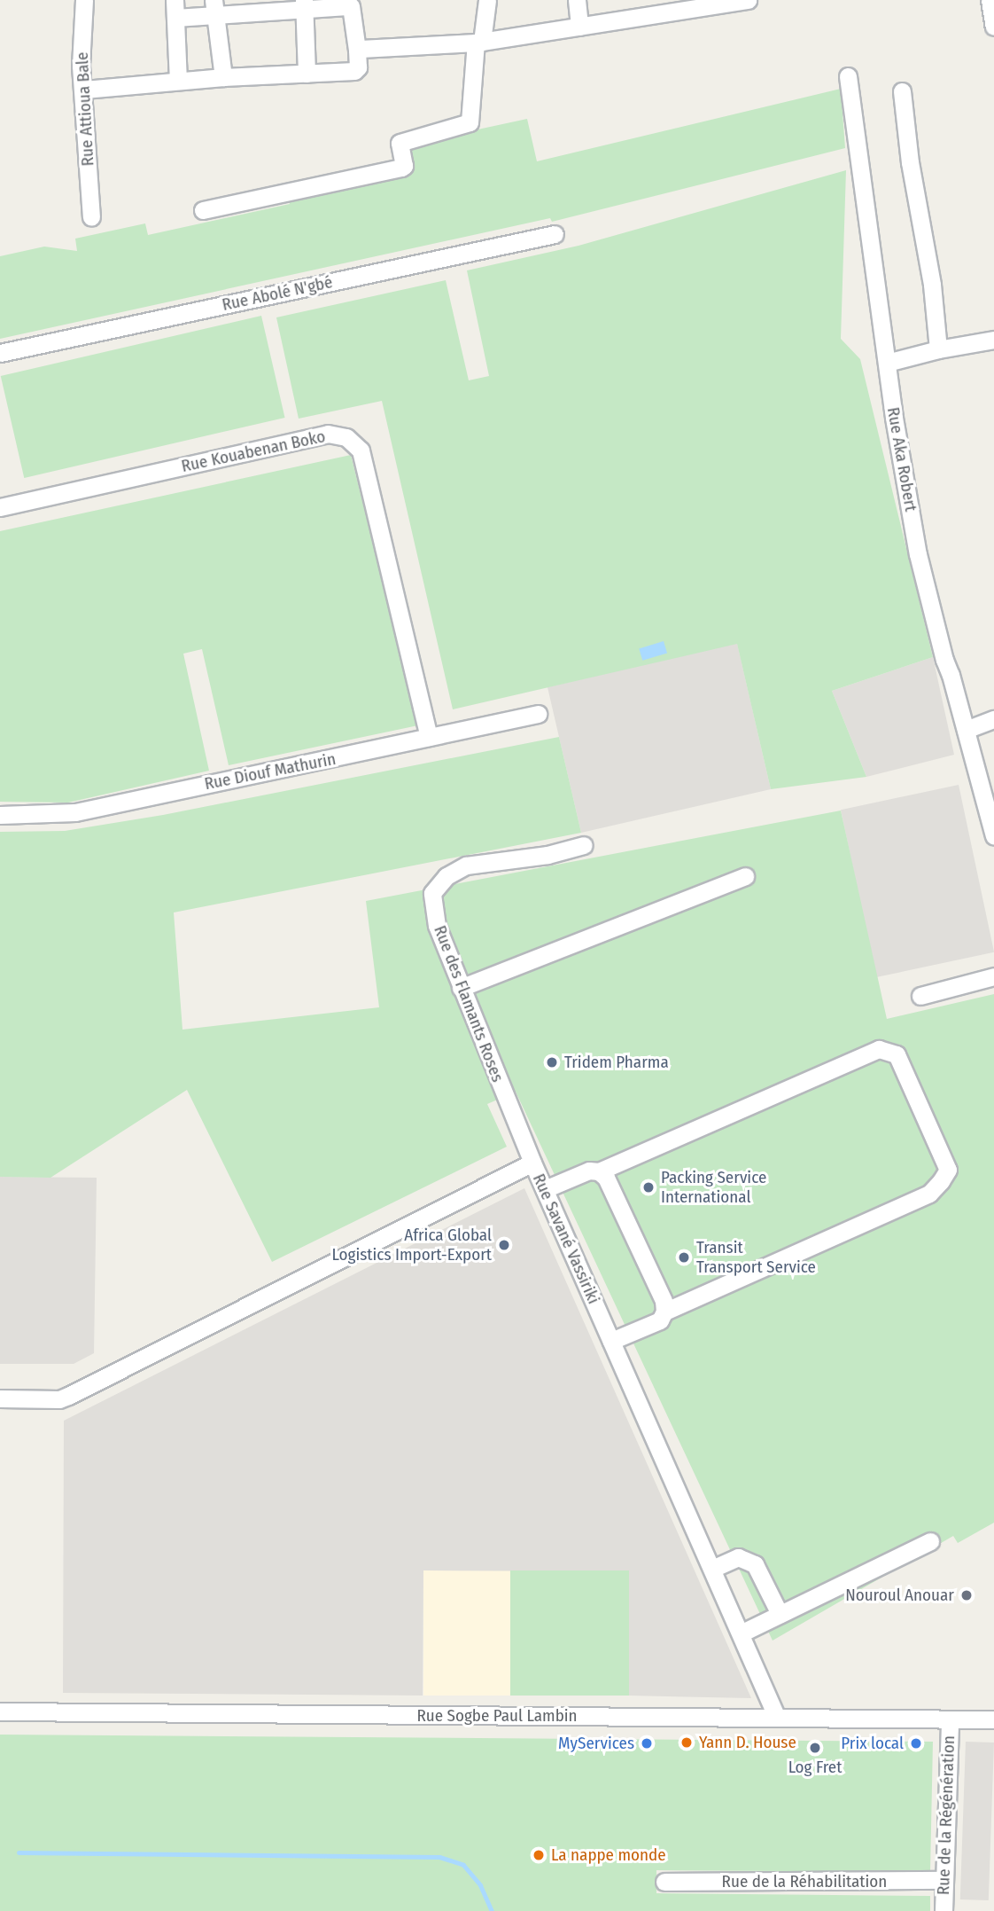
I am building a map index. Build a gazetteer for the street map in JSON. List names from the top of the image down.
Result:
{
  "streets": {
    "street": [
      "Rue Attioua Bale",
      "Rue Abolé N'gbé",
      "Rue Kouabenan Boko",
      "Rue Aka Robert",
      "Rue Diouf Mathurin",
      "Rue des Flamants Roses",
      "Rue Savané Vassiriki",
      "Rue Sogbe Paul Lambin",
      "Rue de la Régénération",
      "Rue de la Réhabilitation"
    ]
  },
  "crossings": [
    ["Rue Kouabenan Boko", "Rue Diouf Mathurin"],
    ["Rue des Flamants Roses", "Rue Savané Vassiriki"],
    ["Rue Savané Vassiriki", "Rue Sogbe Paul Lambin"],
    ["Rue Sogbe Paul Lambin", "Rue de la Régénération"],
    ["Rue de la Régénération", "Rue de la Réhabilitation"]
  ],
  "places": [
    "Tridem Pharma",
    "Packing Service International",
    "Africa Global Logistics Import-Export",
    "Transit Transport Service",
    "Nouroul Anouar",
    "Yann D. House",
    "MyServices",
    "Prix local",
    "Log Fret",
    "La nappe monde"
  ]
}
